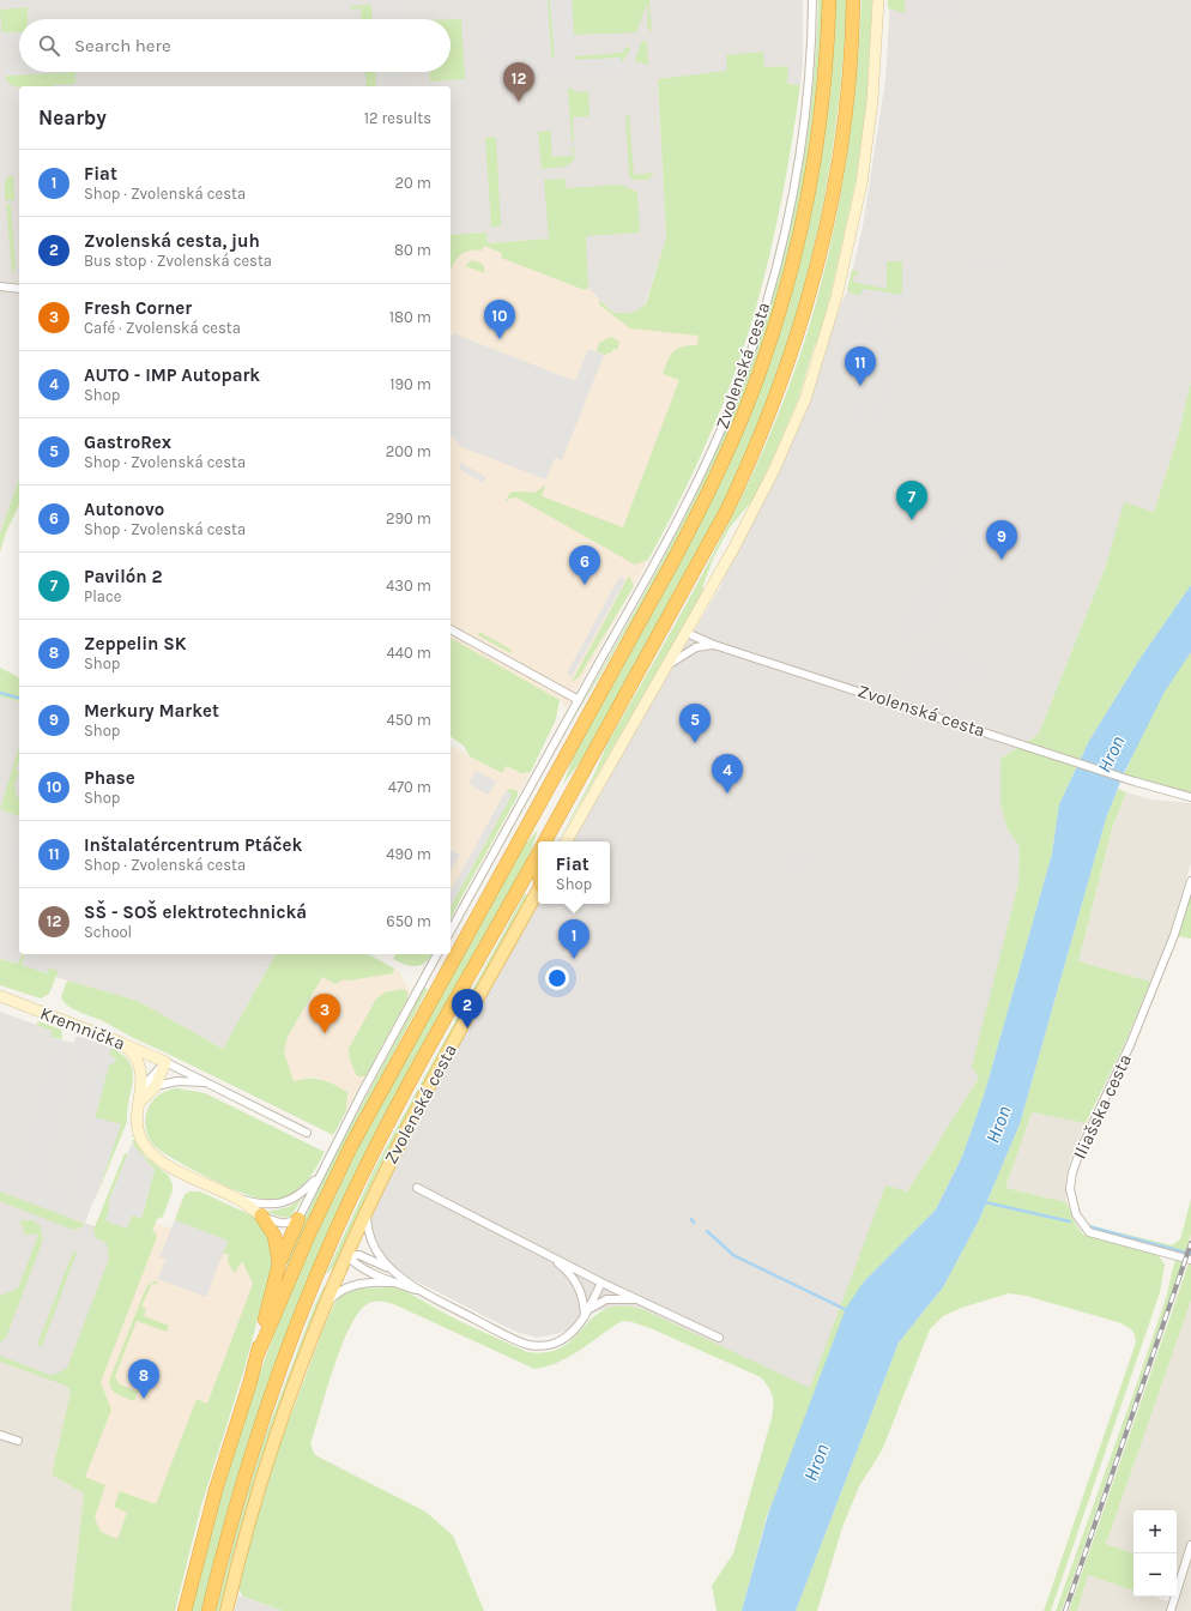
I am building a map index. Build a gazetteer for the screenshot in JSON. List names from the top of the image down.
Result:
{
  "streets": {
    "main road": ["Zvolenská cesta", "Kremnička"],
    "street": ["Iliašska cesta"]
  },
  "water": ["Hron"],
  "page": {
    "search": "Search here",
    "pins": [
      "12",
      "10",
      "11",
      "7",
      "9",
      "6",
      "5",
      "4",
      "1",
      "2",
      "3",
      "8"
    ],
    "heading": ["Nearby", "12 results"],
    "list": [
      {
        "mark": "1",
        "name": "Fiat",
        "note": "Shop · Zvolenská cesta",
        "value": "20 m"
      },
      {
        "mark": "2",
        "name": "Zvolenská cesta, juh",
        "note": "Bus stop · Zvolenská cesta",
        "value": "80 m"
      },
      {
        "mark": "3",
        "name": "Fresh Corner",
        "note": "Café · Zvolenská cesta",
        "value": "180 m"
      },
      {
        "mark": "4",
        "name": "AUTO - IMP Autopark",
        "note": "Shop",
        "value": "190 m"
      },
      {
        "mark": "5",
        "name": "GastroRex",
        "note": "Shop · Zvolenská cesta",
        "value": "200 m"
      },
      {
        "mark": "6",
        "name": "Autonovo",
        "note": "Shop · Zvolenská cesta",
        "value": "290 m"
      },
      {
        "mark": "7",
        "name": "Pavilón 2",
        "note": "Place",
        "value": "430 m"
      },
      {
        "mark": "8",
        "name": "Zeppelin SK",
        "note": "Shop",
        "value": "440 m"
      },
      {
        "mark": "9",
        "name": "Merkury Market",
        "note": "Shop",
        "value": "450 m"
      },
      {
        "mark": "10",
        "name": "Phase",
        "note": "Shop",
        "value": "470 m"
      },
      {
        "mark": "11",
        "name": "Inštalatércentrum Ptáček",
        "note": "Shop · Zvolenská cesta",
        "value": "490 m"
      },
      {
        "mark": "12",
        "name": "SŠ - SOŠ elektrotechnická",
        "note": "School",
        "value": "650 m"
      }
    ],
    "popup": ["Fiat", "Shop"],
    "map_buttons": ["+", "−"]
  }
}
